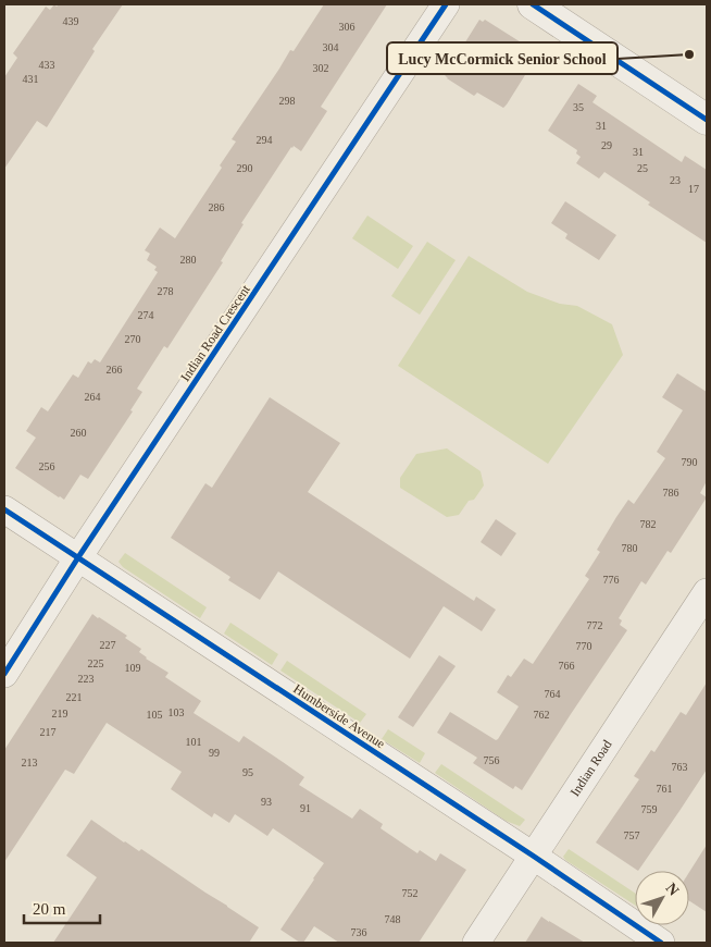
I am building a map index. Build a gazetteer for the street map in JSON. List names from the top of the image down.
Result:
{
  "streets": {
    "street": ["Indian Road Crescent", "Humberside Avenue", "Indian Road"]
  },
  "crossings": [
    ["Indian Road Crescent", "Humberside Avenue"],
    ["Humberside Avenue", "Indian Road"]
  ],
  "places": ["Lucy McCormick Senior School"],
  "house_numbers": [
    "439",
    "306",
    "304",
    "433",
    "302",
    "431",
    "298",
    "35",
    "31",
    "294",
    "29",
    "31",
    "290",
    "25",
    "23",
    "17",
    "286",
    "280",
    "278",
    "274",
    "270",
    "266",
    "264",
    "260",
    "790",
    "256",
    "786",
    "782",
    "780",
    "776",
    "772",
    "227",
    "770",
    "225",
    "766",
    "109",
    "223",
    "764",
    "221",
    "103",
    "219",
    "105",
    "762",
    "217",
    "101",
    "99",
    "756",
    "213",
    "763",
    "95",
    "761",
    "93",
    "91",
    "759",
    "757",
    "752",
    "748",
    "736"
  ],
  "scale_bar": "20 m",
  "north": "top right"
}
